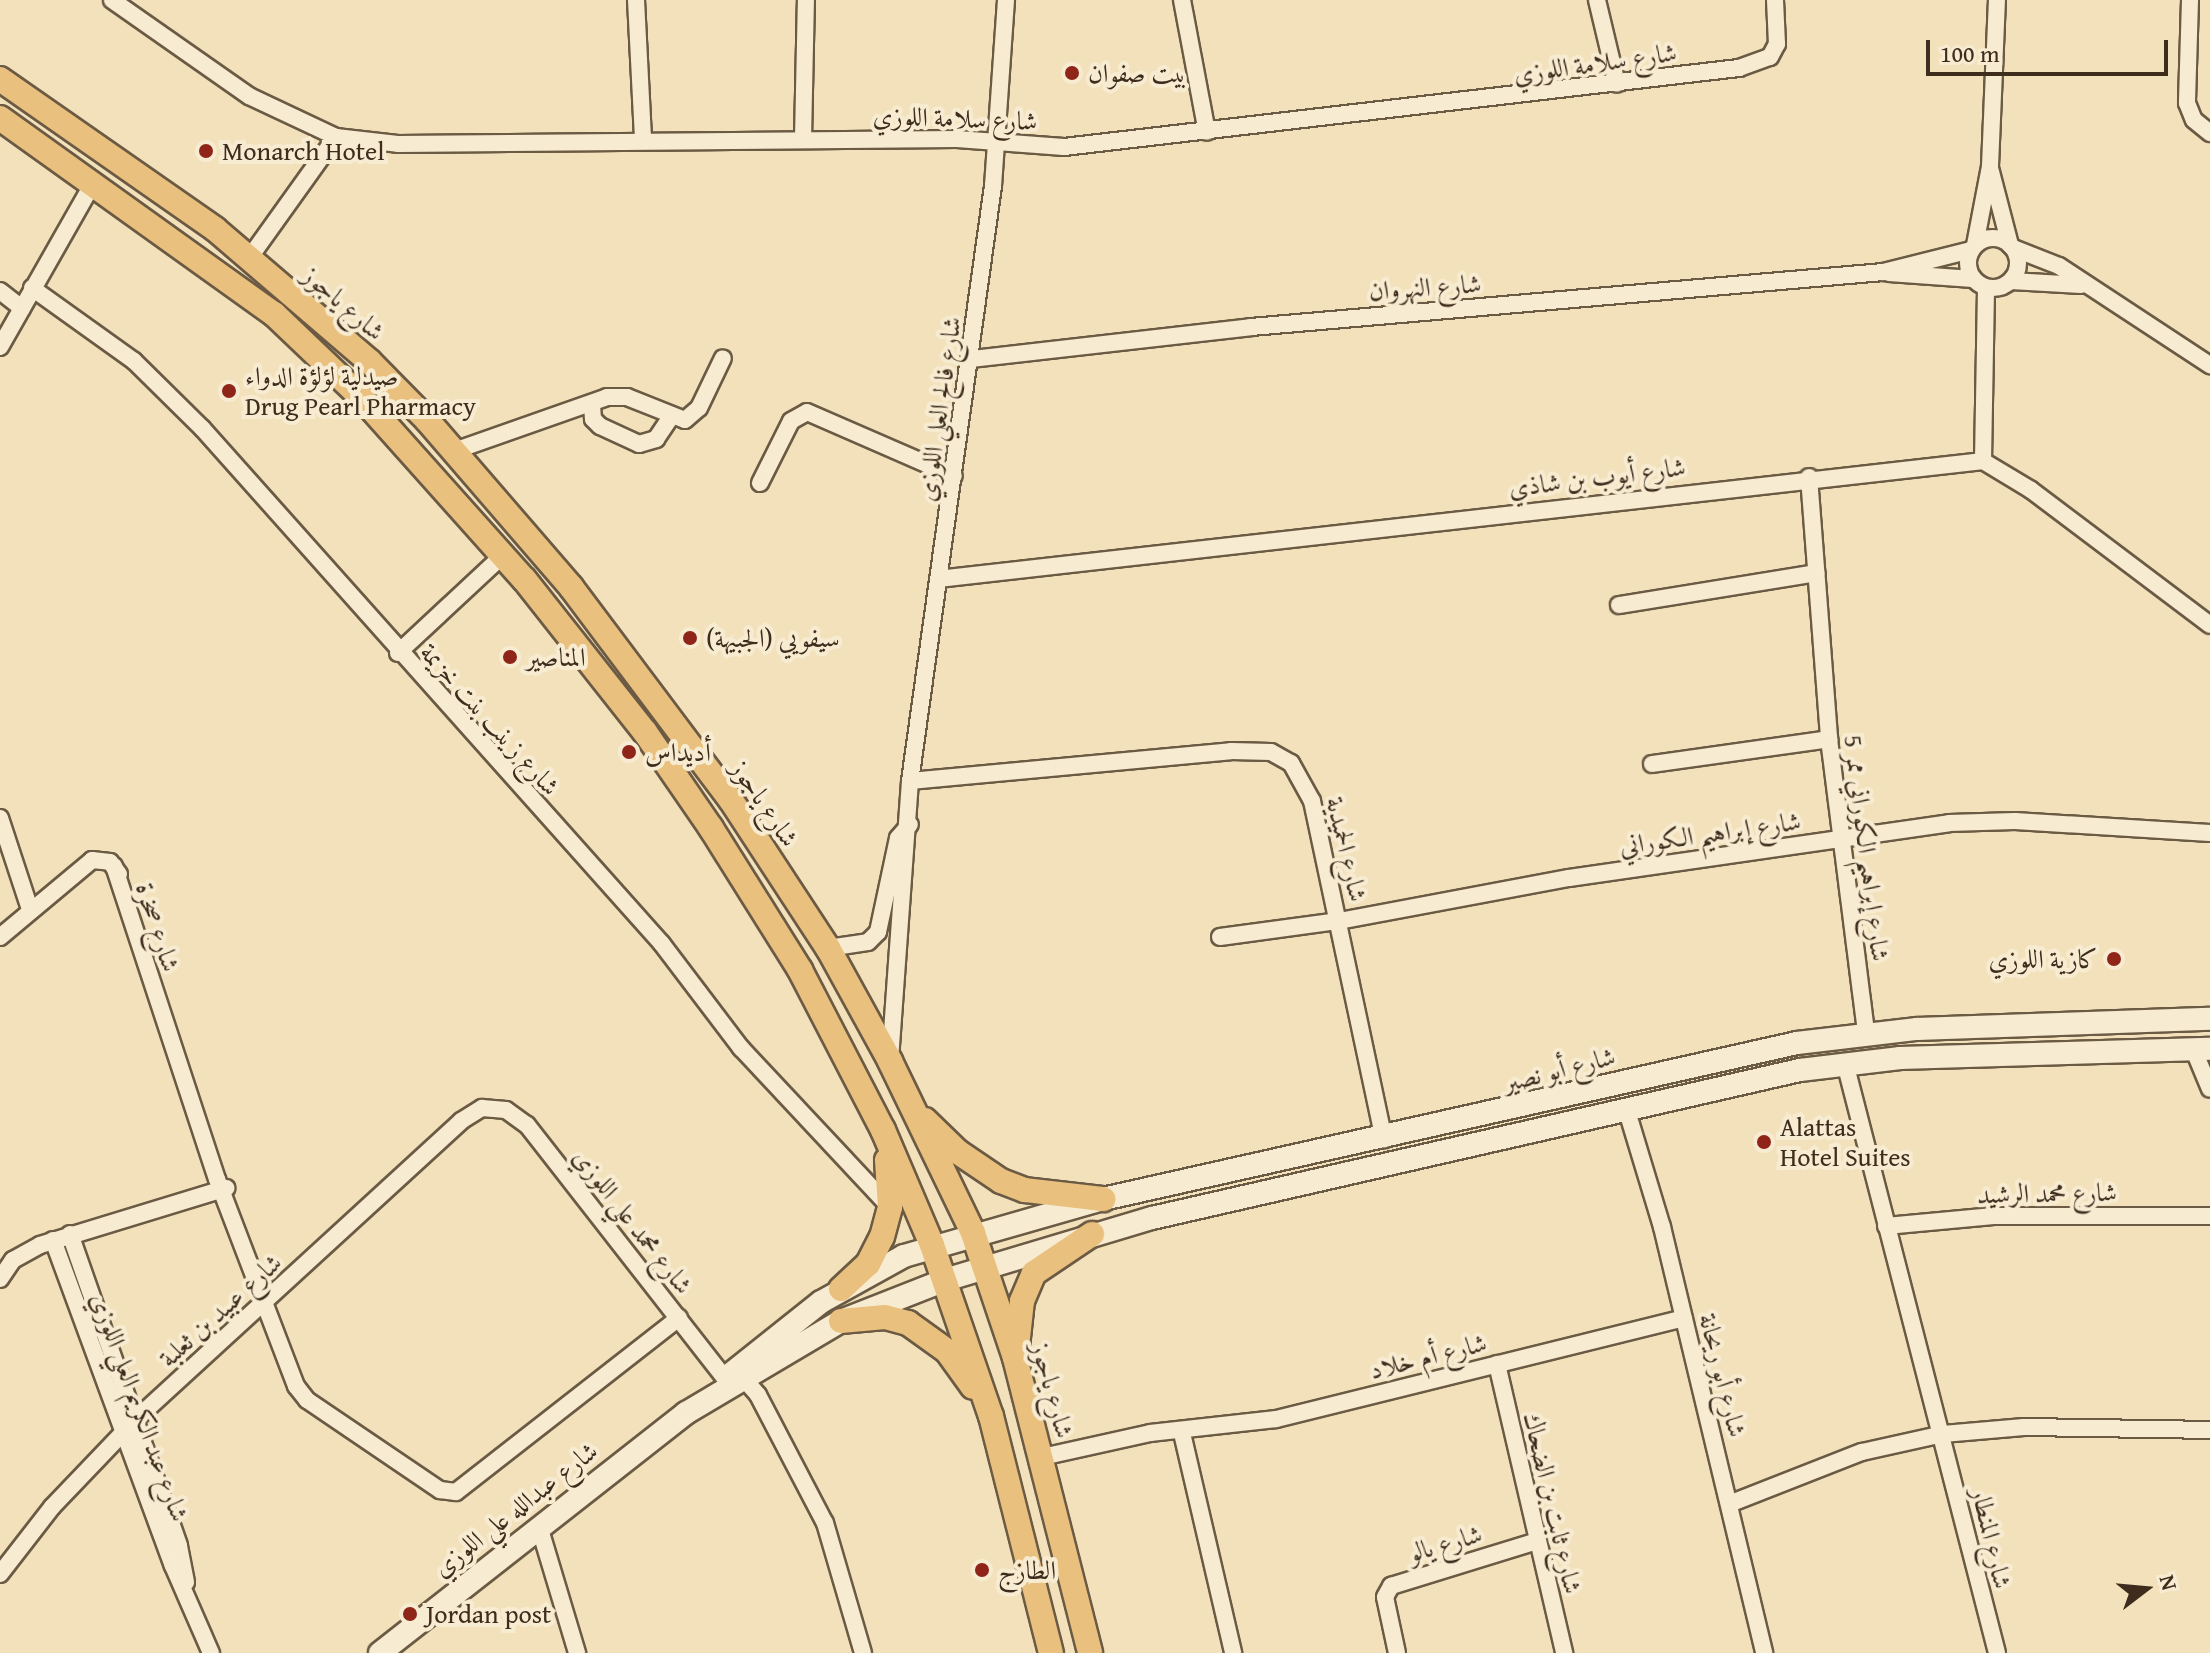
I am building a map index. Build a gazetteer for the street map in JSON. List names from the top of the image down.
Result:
{
  "streets": {
    "main road": ["شارع ياجوز", "شارع أبو نصير", "شارع عبدالله علي اللوزي"],
    "street": [
      "شارع سلامة اللوزي",
      "شارع النهروان",
      "شارع فالح العلي اللوزي",
      "شارع أيوب بن شاذي",
      "شارع زينب بنت خزيمة",
      "شارع إبراهيم الكوراني",
      "شارع إبراهيم الكوراني ممر 5",
      "شارع الحميدية",
      "شارع صخرة",
      "شارع محمد الرشيد",
      "شارع محمد علي اللوزي",
      "شارع عبيد بن ثعلبة",
      "شارع أم خلاد",
      "شارع أبو ريحانة",
      "شارع عبد الكريم العلي اللوزي",
      "شارع ثابت بن الضحاك",
      "شارع المنطار",
      "شارع يالو"
    ]
  },
  "crossings": [
    ["شارع سلامة اللوزي", "شارع فالح العلي اللوزي"],
    ["شارع النهروان", "شارع فالح العلي اللوزي"],
    ["شارع ياجوز", "شارع فالح العلي اللوزي"],
    ["شارع ياجوز", "شارع أبو نصير"],
    ["شارع ياجوز", "شارع أم خلاد"],
    ["شارع ياجوز", "شارع عبدالله علي اللوزي"],
    ["شارع فالح العلي اللوزي", "شارع أيوب بن شاذي"],
    ["شارع فالح العلي اللوزي", "شارع الحميدية"],
    ["شارع أيوب بن شاذي", "شارع إبراهيم الكوراني ممر 5"],
    ["شارع إبراهيم الكوراني", "شارع إبراهيم الكوراني ممر 5"],
    ["شارع إبراهيم الكوراني", "شارع الحميدية"],
    ["شارع إبراهيم الكوراني ممر 5", "شارع أبو نصير"],
    ["شارع الحميدية", "شارع أبو نصير"],
    ["شارع صخرة", "شارع محمد علي اللوزي"],
    ["شارع صخرة", "شارع عبيد بن ثعلبة"],
    ["شارع أبو نصير", "شارع عبدالله علي اللوزي"],
    ["شارع محمد علي اللوزي", "شارع عبيد بن ثعلبة"],
    ["شارع محمد علي اللوزي", "شارع عبدالله علي اللوزي"],
    ["شارع عبيد بن ثعلبة", "شارع عبد الكريم العلي اللوزي"],
    ["شارع أم خلاد", "شارع أبو ريحانة"],
    ["شارع أم خلاد", "شارع ثابت بن الضحاك"],
    ["شارع ثابت بن الضحاك", "شارع يالو"]
  ],
  "places": [
    "بيت صفوان",
    "Monarch Hotel",
    "صيدلية لؤلؤة الدواء Drug Pearl Pharmacy",
    "سيفويي (الجبيهة)",
    "المناصير",
    "أديداس",
    "كازية اللوزي",
    "Alattas Hotel Suites",
    "الطازج",
    "Jordan post"
  ],
  "scale_bar": "100 m",
  "north": "right"
}
